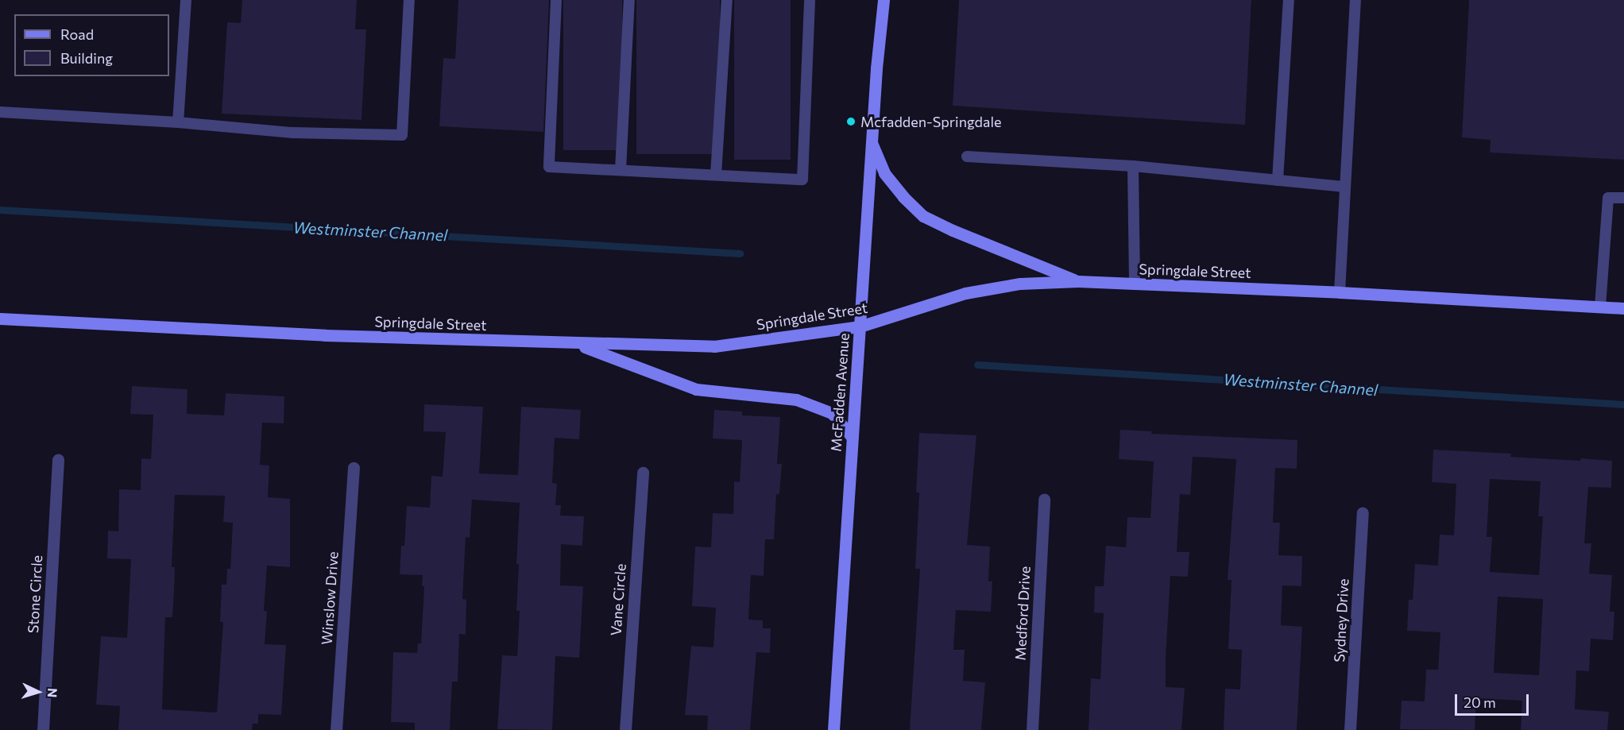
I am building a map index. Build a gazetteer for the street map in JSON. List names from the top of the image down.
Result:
{
  "streets": {
    "main road": ["Springdale Street", "McFadden Avenue"],
    "street": [
      "Stone Circle",
      "Winslow Drive",
      "Vane Circle",
      "Medford Drive",
      "Sydney Drive"
    ]
  },
  "crossings": [
    ["Springdale Street", "McFadden Avenue"]
  ],
  "water": ["Westminster Channel"],
  "places": ["Mcfadden-Springdale"],
  "legend": ["Road", "Building"],
  "scale_bar": "20 m",
  "north": "right"
}
